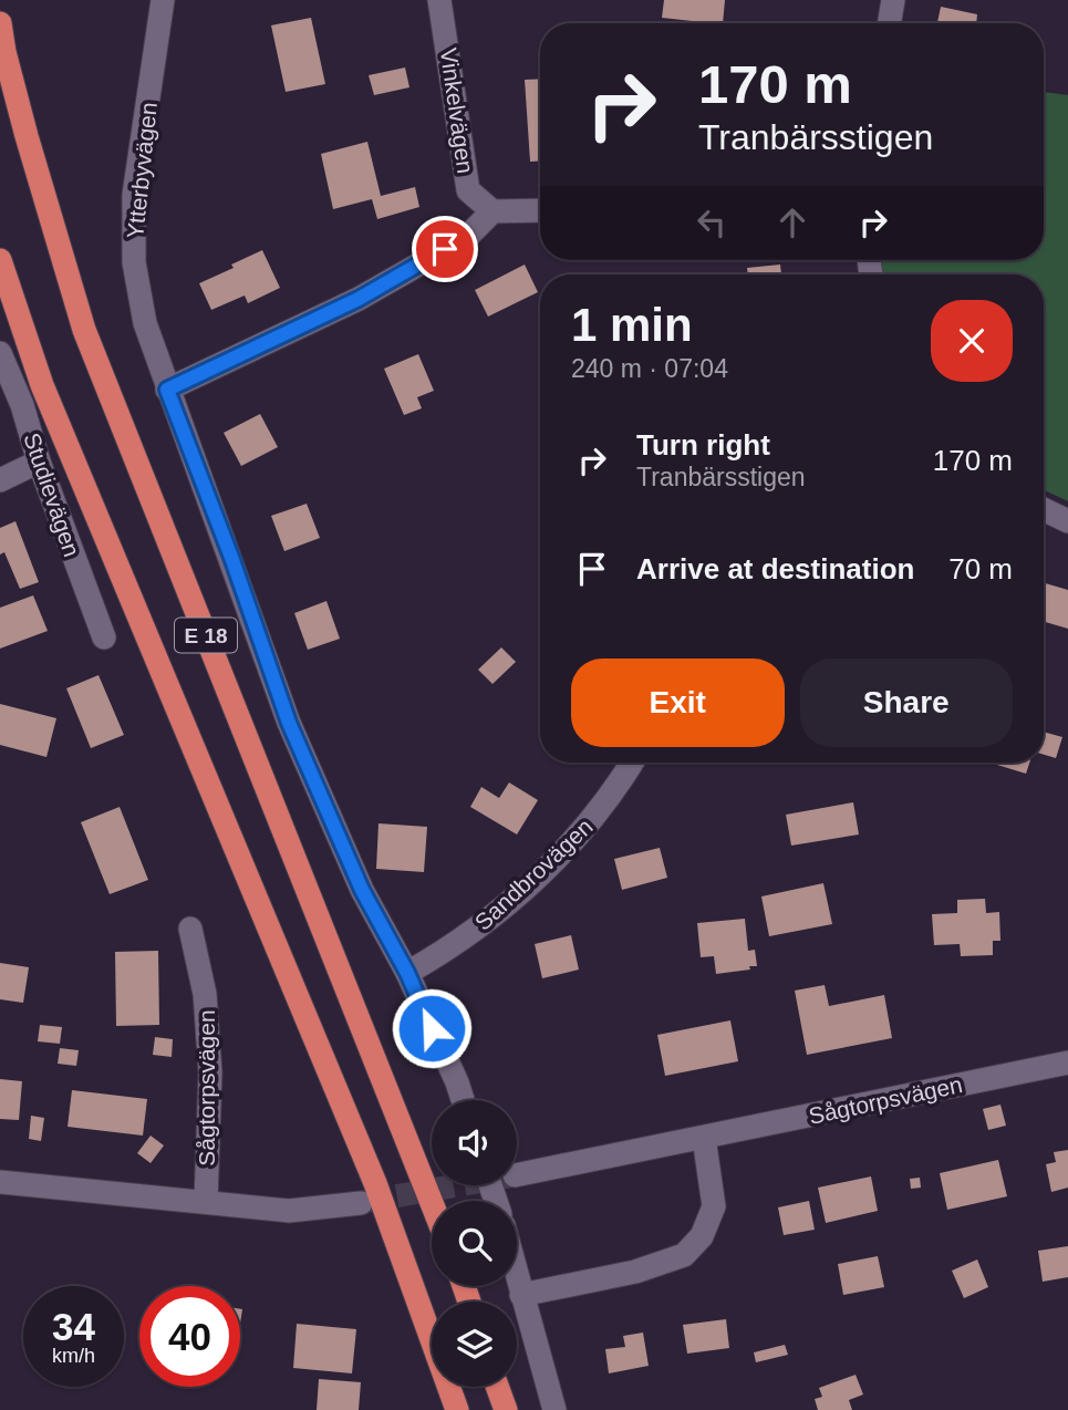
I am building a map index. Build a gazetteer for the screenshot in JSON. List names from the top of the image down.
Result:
{
  "streets": {
    "highway": ["E 18"],
    "street": [
      "Vinkelvägen",
      "Ytterbyvägen",
      "Studievägen",
      "Sandbrovägen",
      "Sågtorpsvägen"
    ]
  },
  "crossings": [
    ["Ytterbyvägen", "Sandbrovägen"]
  ],
  "page": {
    "turn": ["170 m", "Tranbärsstigen"],
    "heading": ["1 min", "240 m · 07:04"],
    "list": [
      {
        "name": "Turn right",
        "note": "Tranbärsstigen",
        "value": "170 m"
      },
      {
        "name": "Arrive at destination",
        "value": "70 m"
      }
    ],
    "buttons": ["Exit", "Share"],
    "speed": "34 km/h",
    "limit": "40"
  }
}
